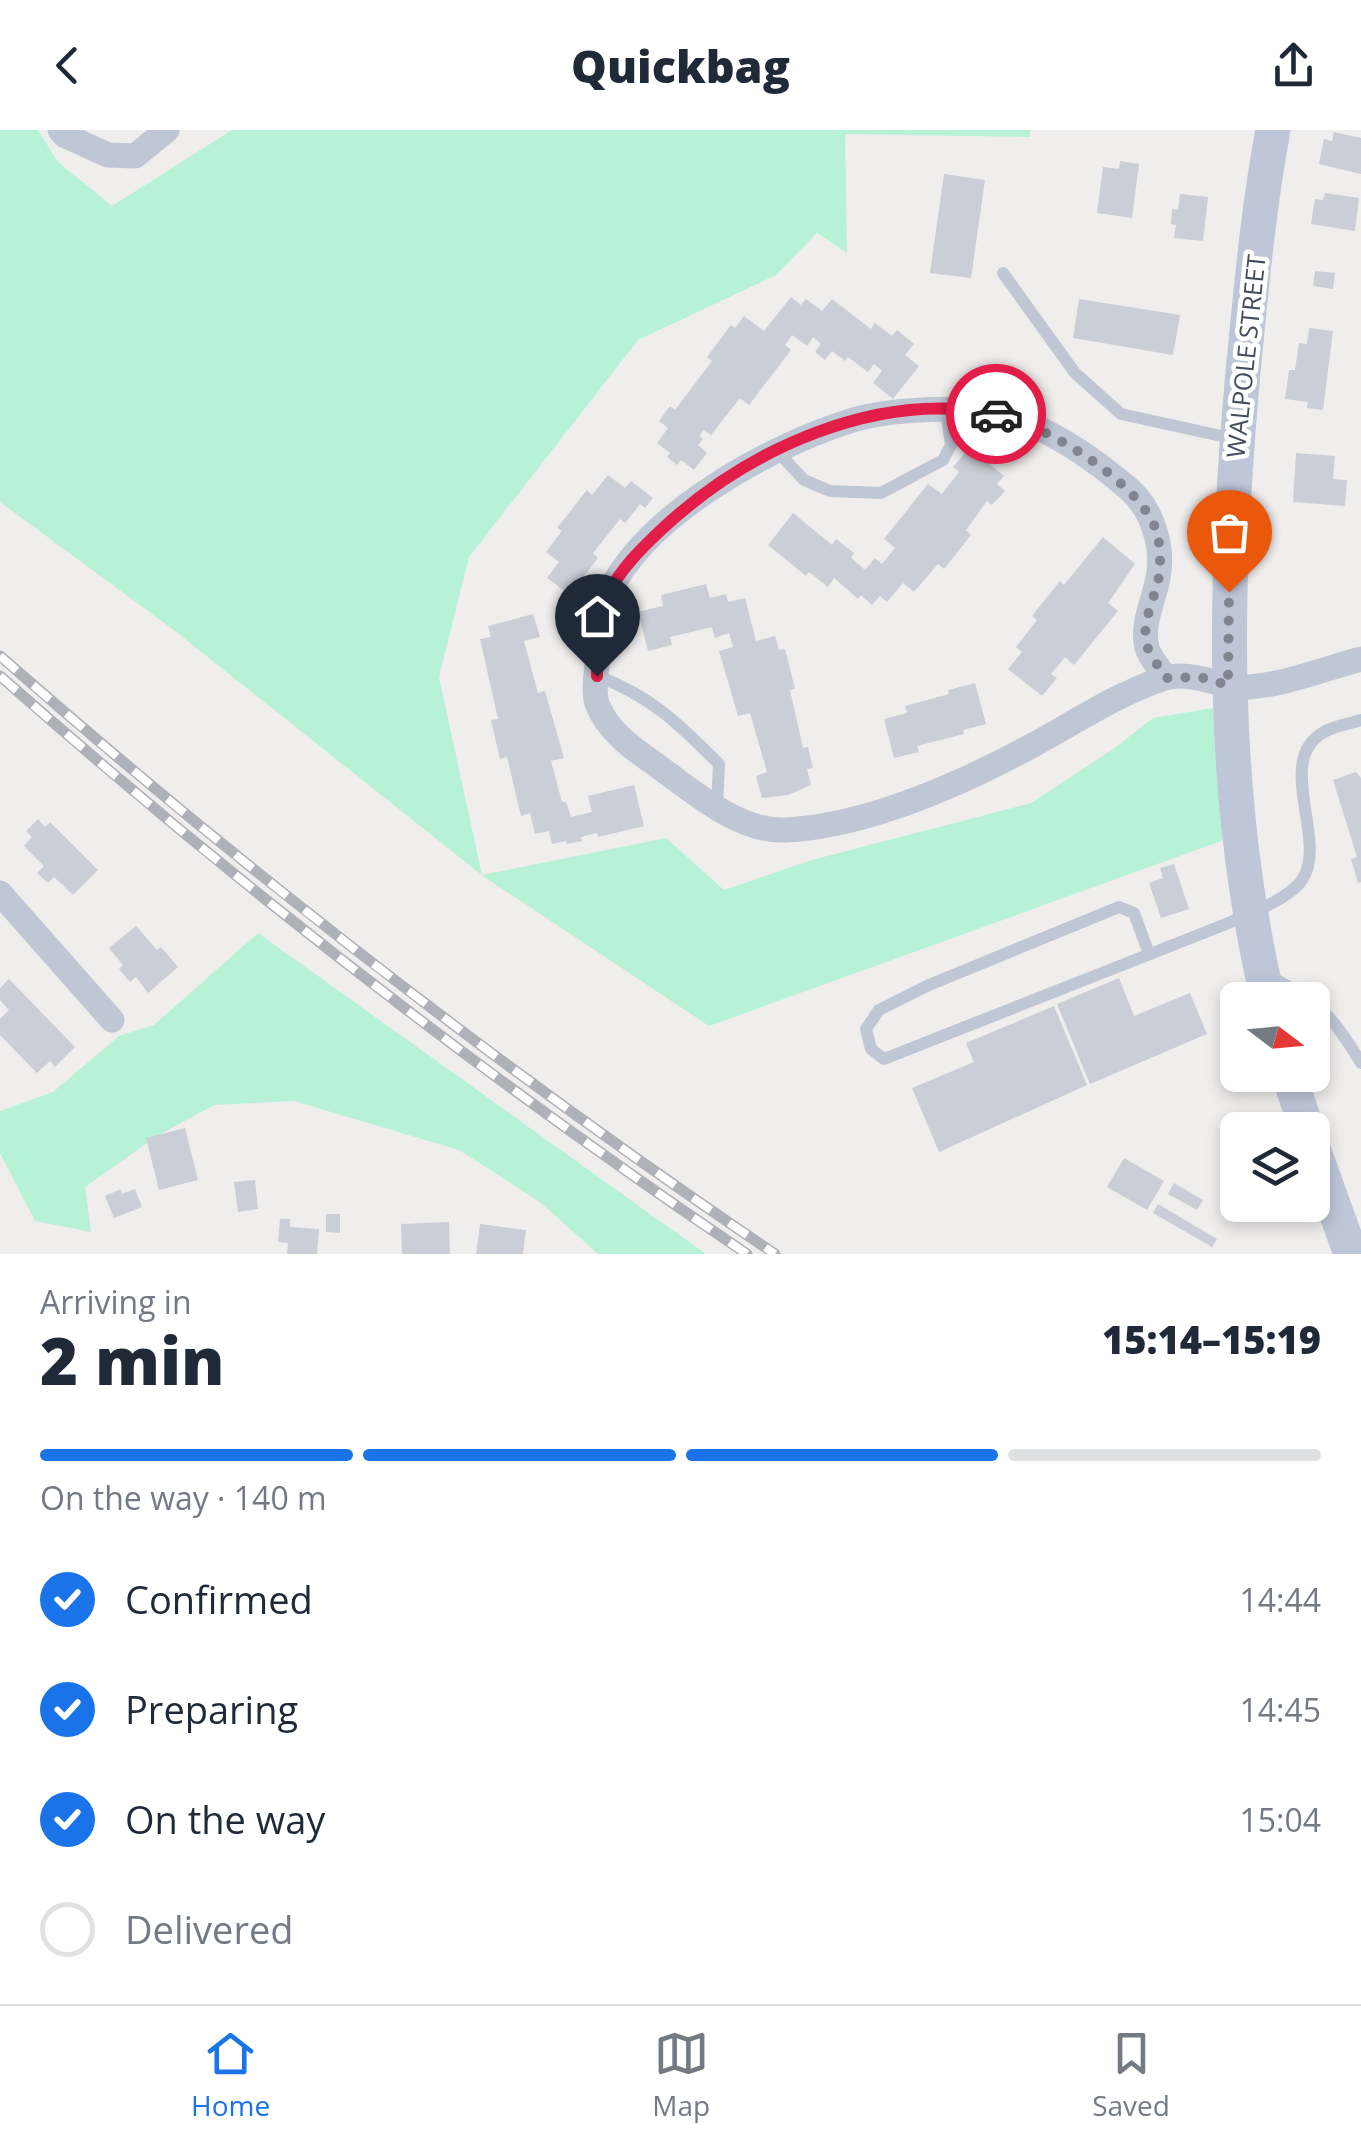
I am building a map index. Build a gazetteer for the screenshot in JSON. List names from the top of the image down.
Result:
{
  "streets": {
    "main road": ["WALPOLE STREET"]
  },
  "north": "right",
  "page": {
    "header": "Quickbag",
    "heading": ["2 min", "Arriving in", "15:14–15:19"],
    "bar": "On the way · 140 m",
    "list": [
      ["Confirmed", "14:44"],
      ["Preparing", "14:45"],
      ["On the way", "15:04"],
      "Delivered"
    ],
    "tabs": ["Home", "Map", "Saved"]
  }
}
